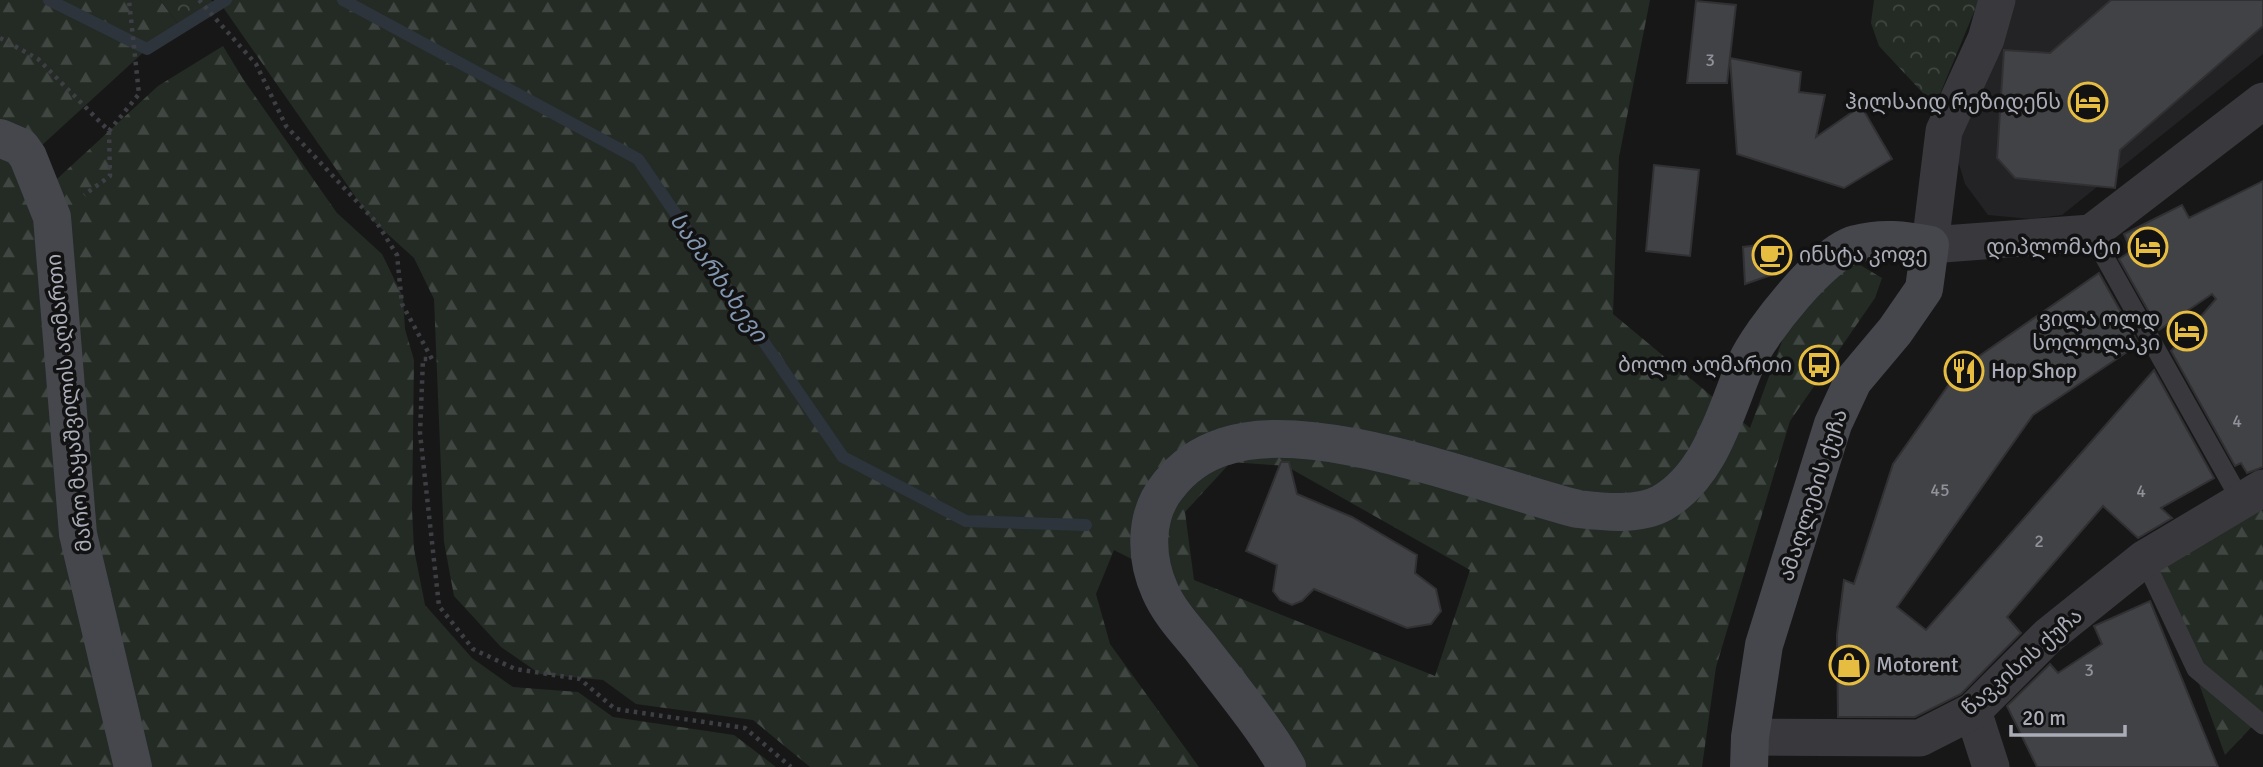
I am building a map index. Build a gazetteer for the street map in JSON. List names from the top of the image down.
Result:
{
  "streets": {
    "main road": ["მარო მაყაშვილის აღმართი", "ამაღლების ქუჩა"],
    "street": ["წავკისის ქუჩა"]
  },
  "crossings": [
    ["ამაღლების ქუჩა", "წავკისის ქუჩა"]
  ],
  "water": ["სამარხახევი"],
  "places": {
    "hotel": ["ჰილსაიდ რეზიდენს", "დიპლომატი", "ვილა ოლდ სოლოლაკი"],
    "cafe": ["ინსტა კოფე"],
    "bus stop": ["ბოლო აღმართი"],
    "restaurant": ["Hop Shop"],
    "shop": ["Motorent"]
  },
  "house_numbers": [
    "3",
    "4",
    "45",
    "4",
    "2",
    "3"
  ],
  "scale_bar": "20 m"
}
